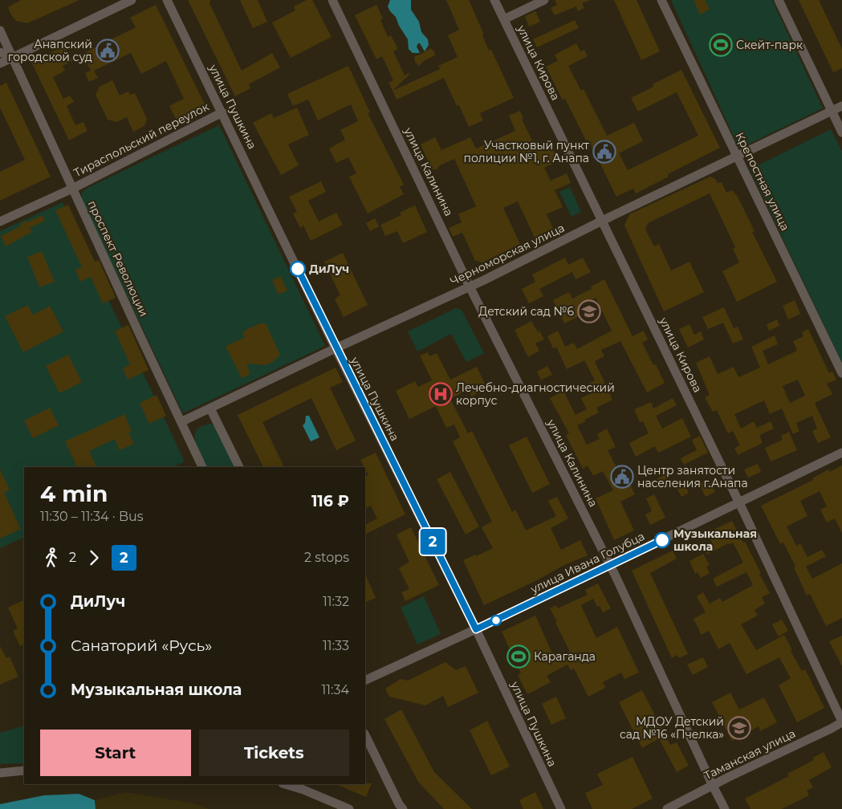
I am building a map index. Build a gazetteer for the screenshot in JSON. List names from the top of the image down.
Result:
{
  "streets": {
    "street": [
      "улица Кирова",
      "улица Пушкина",
      "Тираспольский переулок",
      "улица Калинина",
      "Крепостная улица",
      "Черноморская улица",
      "проспект Революции",
      "улица Ивана Голубца",
      "Таманская улица"
    ]
  },
  "crossings": [
    ["улица Кирова", "Черноморская улица"],
    ["улица Кирова", "улица Ивана Голубца"],
    ["улица Кирова", "Таманская улица"],
    ["улица Пушкина", "Тираспольский переулок"],
    ["улица Пушкина", "Черноморская улица"],
    ["улица Пушкина", "улица Ивана Голубца"],
    ["Тираспольский переулок", "проспект Революции"],
    ["улица Калинина", "Черноморская улица"],
    ["улица Калинина", "улица Ивана Голубца"],
    ["улица Калинина", "Таманская улица"],
    ["Крепостная улица", "Черноморская улица"],
    ["Черноморская улица", "проспект Революции"]
  ],
  "places": {
    "sports": ["Скейт-парк", "Караганда"],
    "public building": ["Анапский городской суд", "Участковый пункт полиции №1, г. Анапа", "Центр занятости населения г.Анапа"],
    "other": ["ДиЛуч", "Музыкальная школа"],
    "school or university": ["Детский сад №6", "МДОУ Детский сад №16 «Пчелка»"],
    "hospital": ["Лечебно-диагностический корпус"]
  },
  "lines": ["bus line 2"],
  "page": {
    "on_map": "2",
    "heading": ["4 min", "11:30 – 11:34 · Bus", "116 ₽"],
    "legs": ["2", "2", "2 stops"],
    "list": [
      {
        "name": "ДиЛуч",
        "value": "11:32"
      },
      {
        "name": "Санаторий «Русь»",
        "value": "11:33"
      },
      {
        "name": "Музыкальная школа",
        "value": "11:34"
      }
    ],
    "buttons": ["Start", "Tickets"]
  }
}
